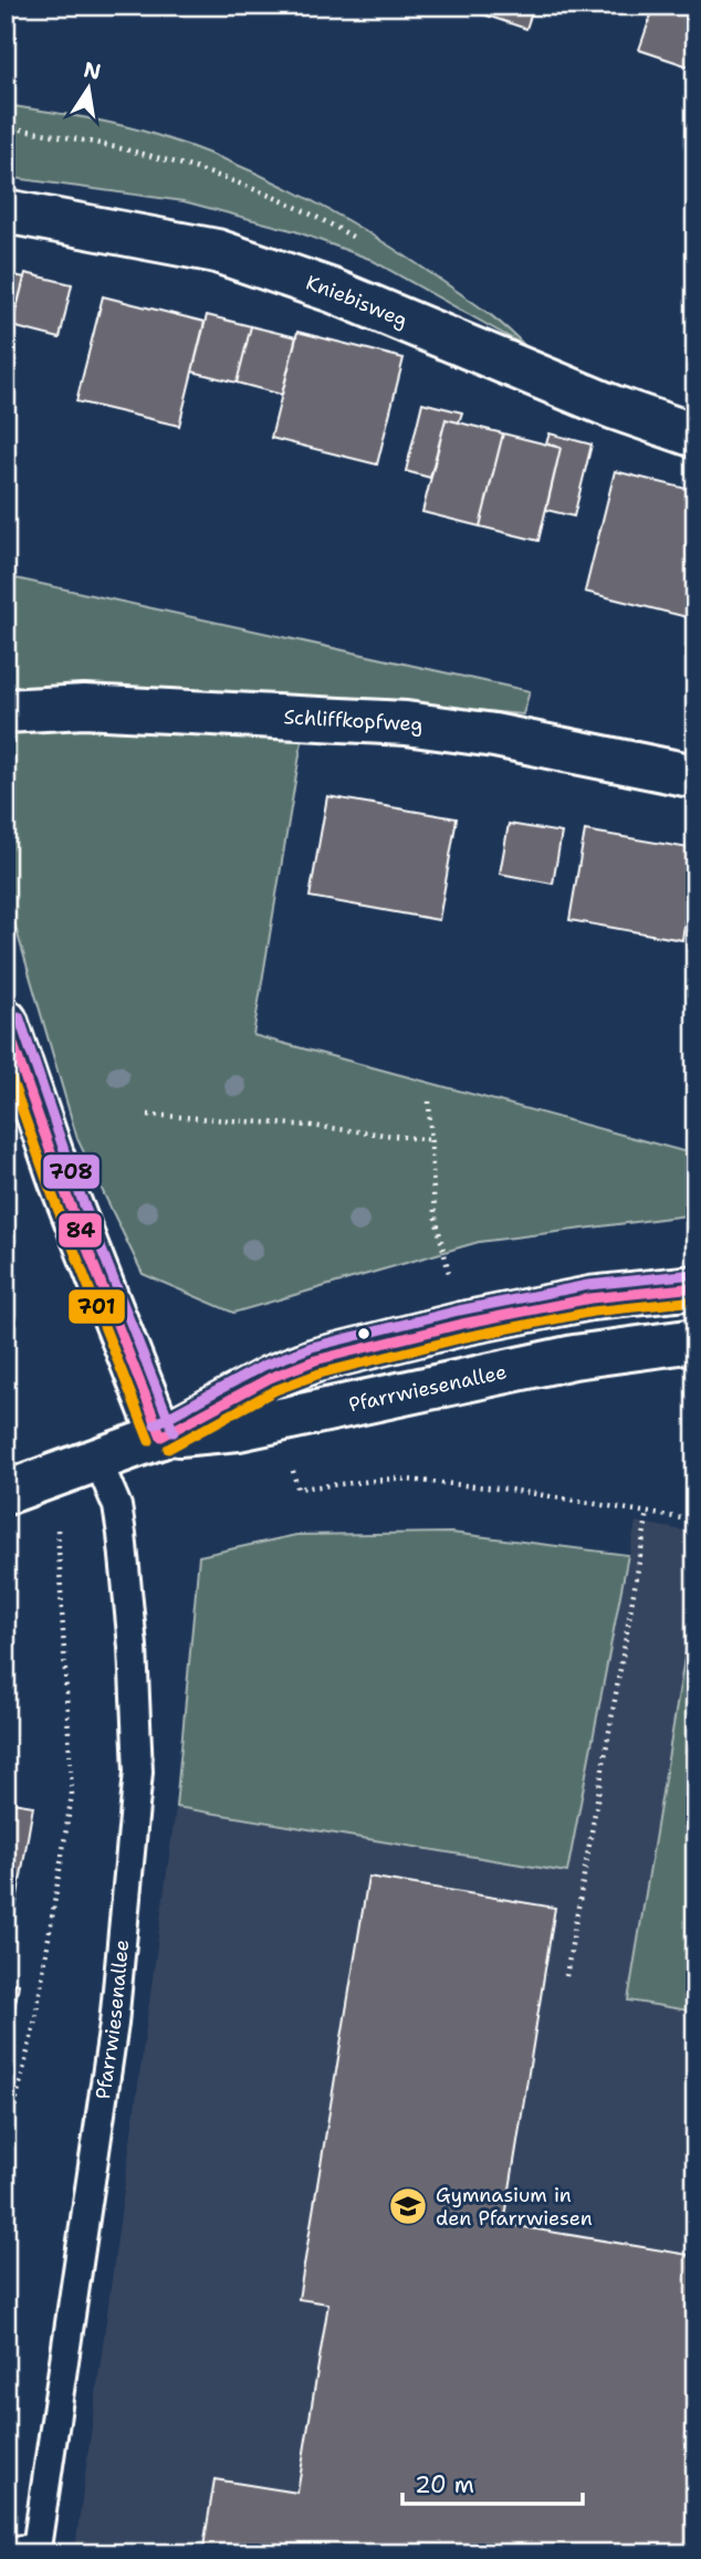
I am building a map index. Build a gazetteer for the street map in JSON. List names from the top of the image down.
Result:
{
  "streets": {
    "street": ["Kniebisweg", "Schliffkopfweg", "Pfarrwiesenallee"]
  },
  "places": {
    "school or university": ["Gymnasium in den Pfarrwiesen"]
  },
  "lines": ["transit line 708", "transit line 84", "transit line 701"],
  "scale_bar": "20 m",
  "north": "top"
}
